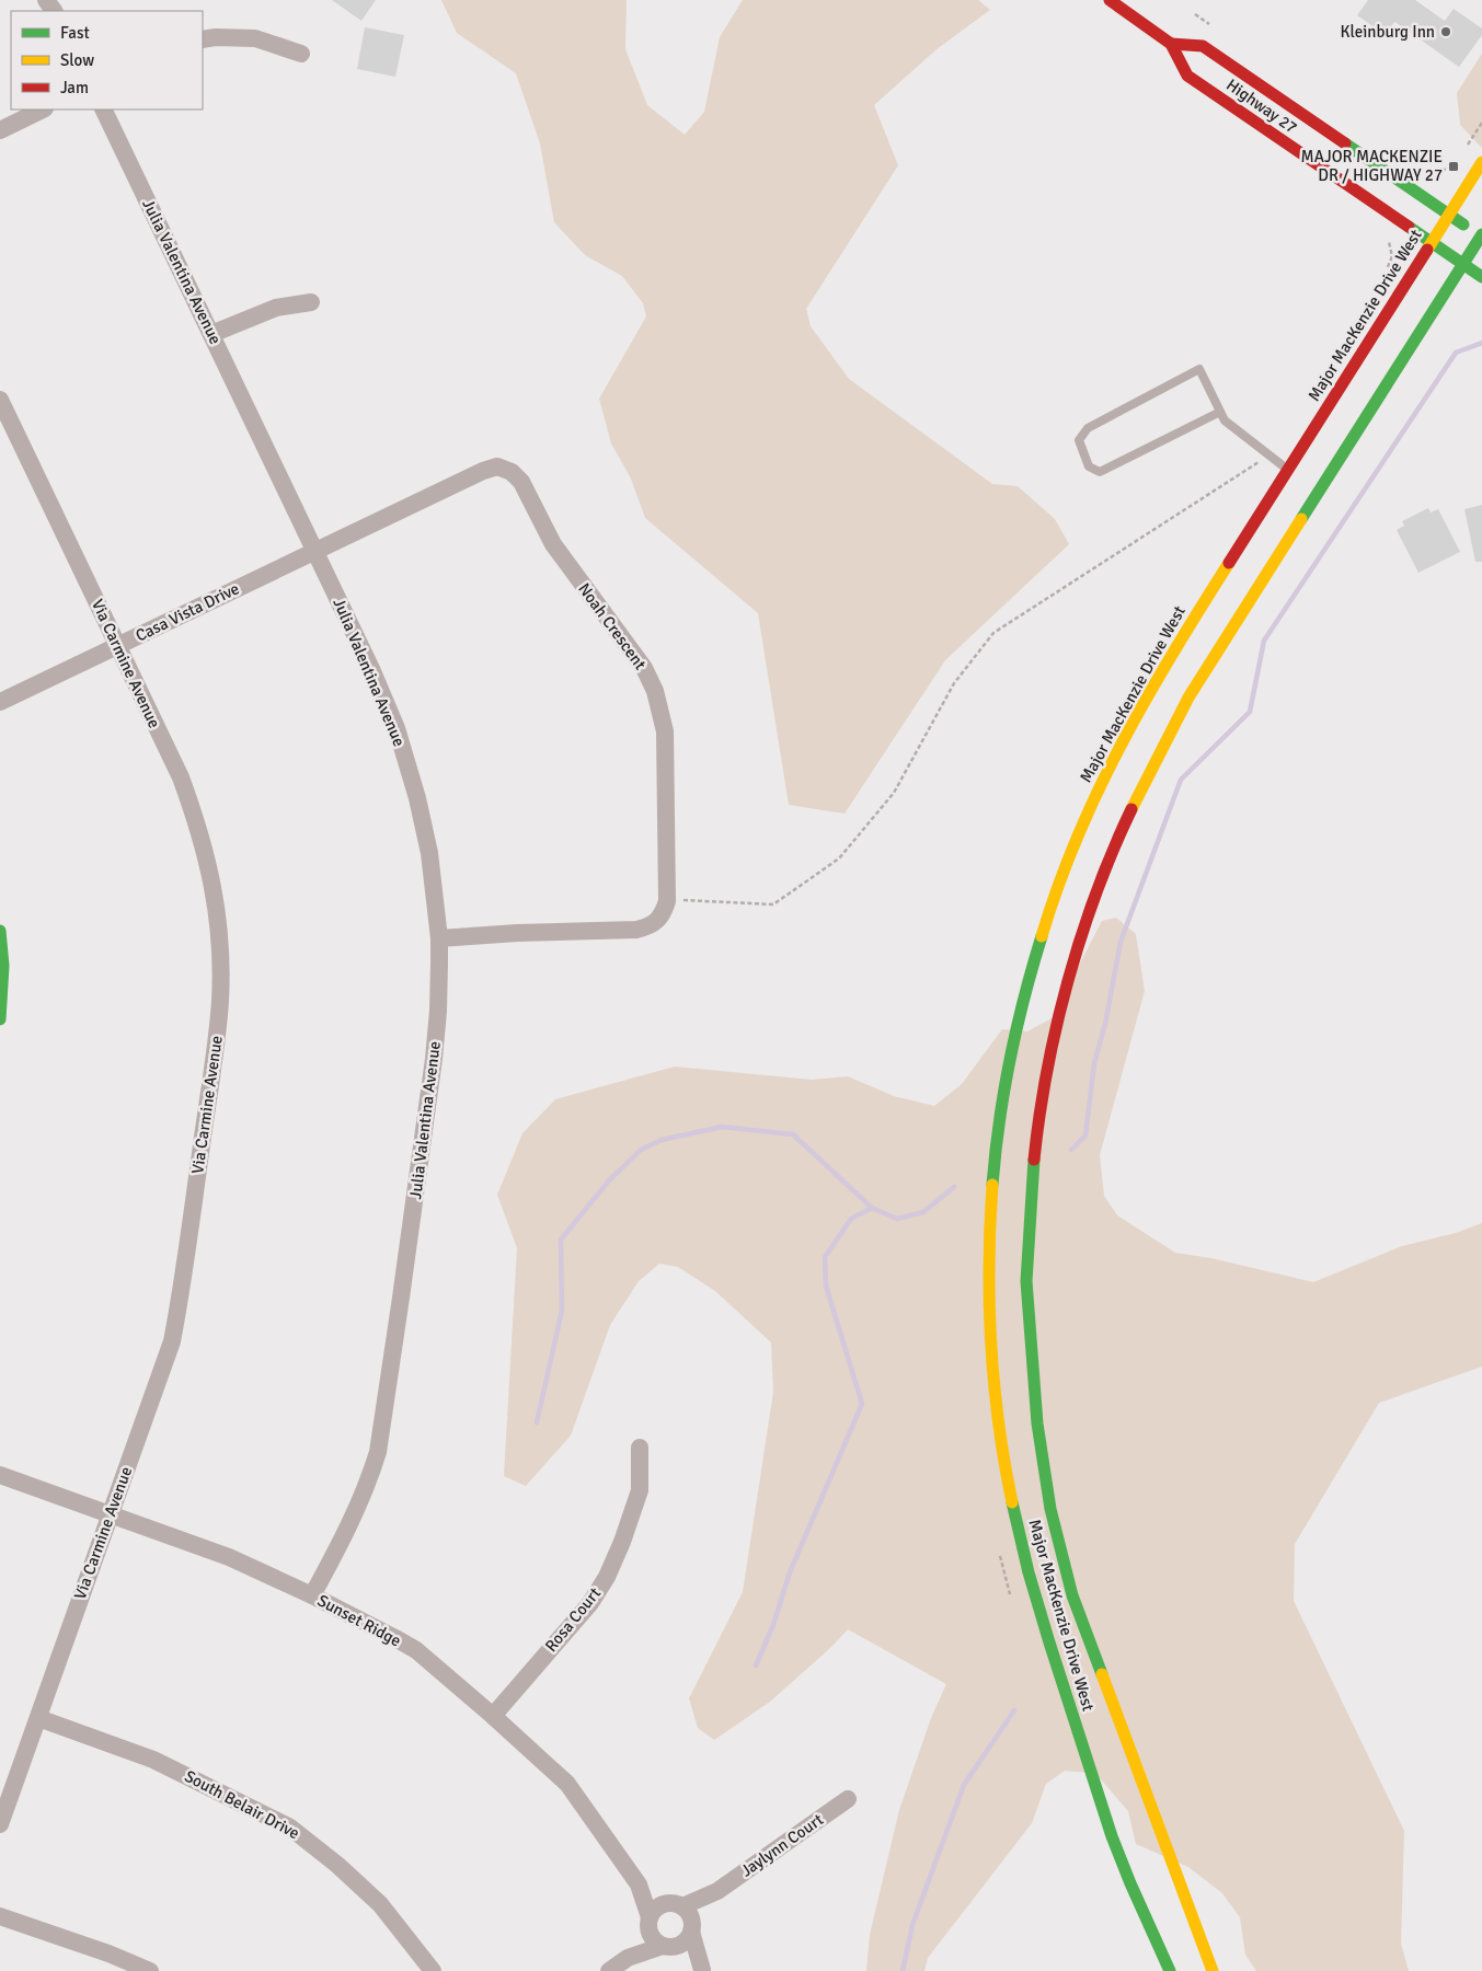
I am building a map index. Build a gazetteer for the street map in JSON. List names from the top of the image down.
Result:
{
  "streets": {
    "main road": ["Highway 27", "Major MacKenzie Drive West"],
    "street": [
      "Julia Valentina Avenue",
      "Casa Vista Drive",
      "Noah Crescent",
      "Via Carmine Avenue",
      "Rosa Court",
      "Sunset Ridge",
      "South Belair Drive",
      "Jaylynn Court"
    ]
  },
  "crossings": [
    ["Highway 27", "Major MacKenzie Drive West"],
    ["Julia Valentina Avenue", "Casa Vista Drive"],
    ["Julia Valentina Avenue", "Noah Crescent"],
    ["Julia Valentina Avenue", "Sunset Ridge"],
    ["Casa Vista Drive", "Noah Crescent"],
    ["Casa Vista Drive", "Via Carmine Avenue"],
    ["Via Carmine Avenue", "Sunset Ridge"],
    ["Via Carmine Avenue", "South Belair Drive"],
    ["Rosa Court", "Sunset Ridge"],
    ["Sunset Ridge", "Jaylynn Court"]
  ],
  "places": {
    "other": ["Kleinburg Inn"],
    "transit": ["MAJOR MACKENZIE DR / HIGHWAY 27"]
  },
  "legend": ["Fast", "Slow", "Jam"]
}
